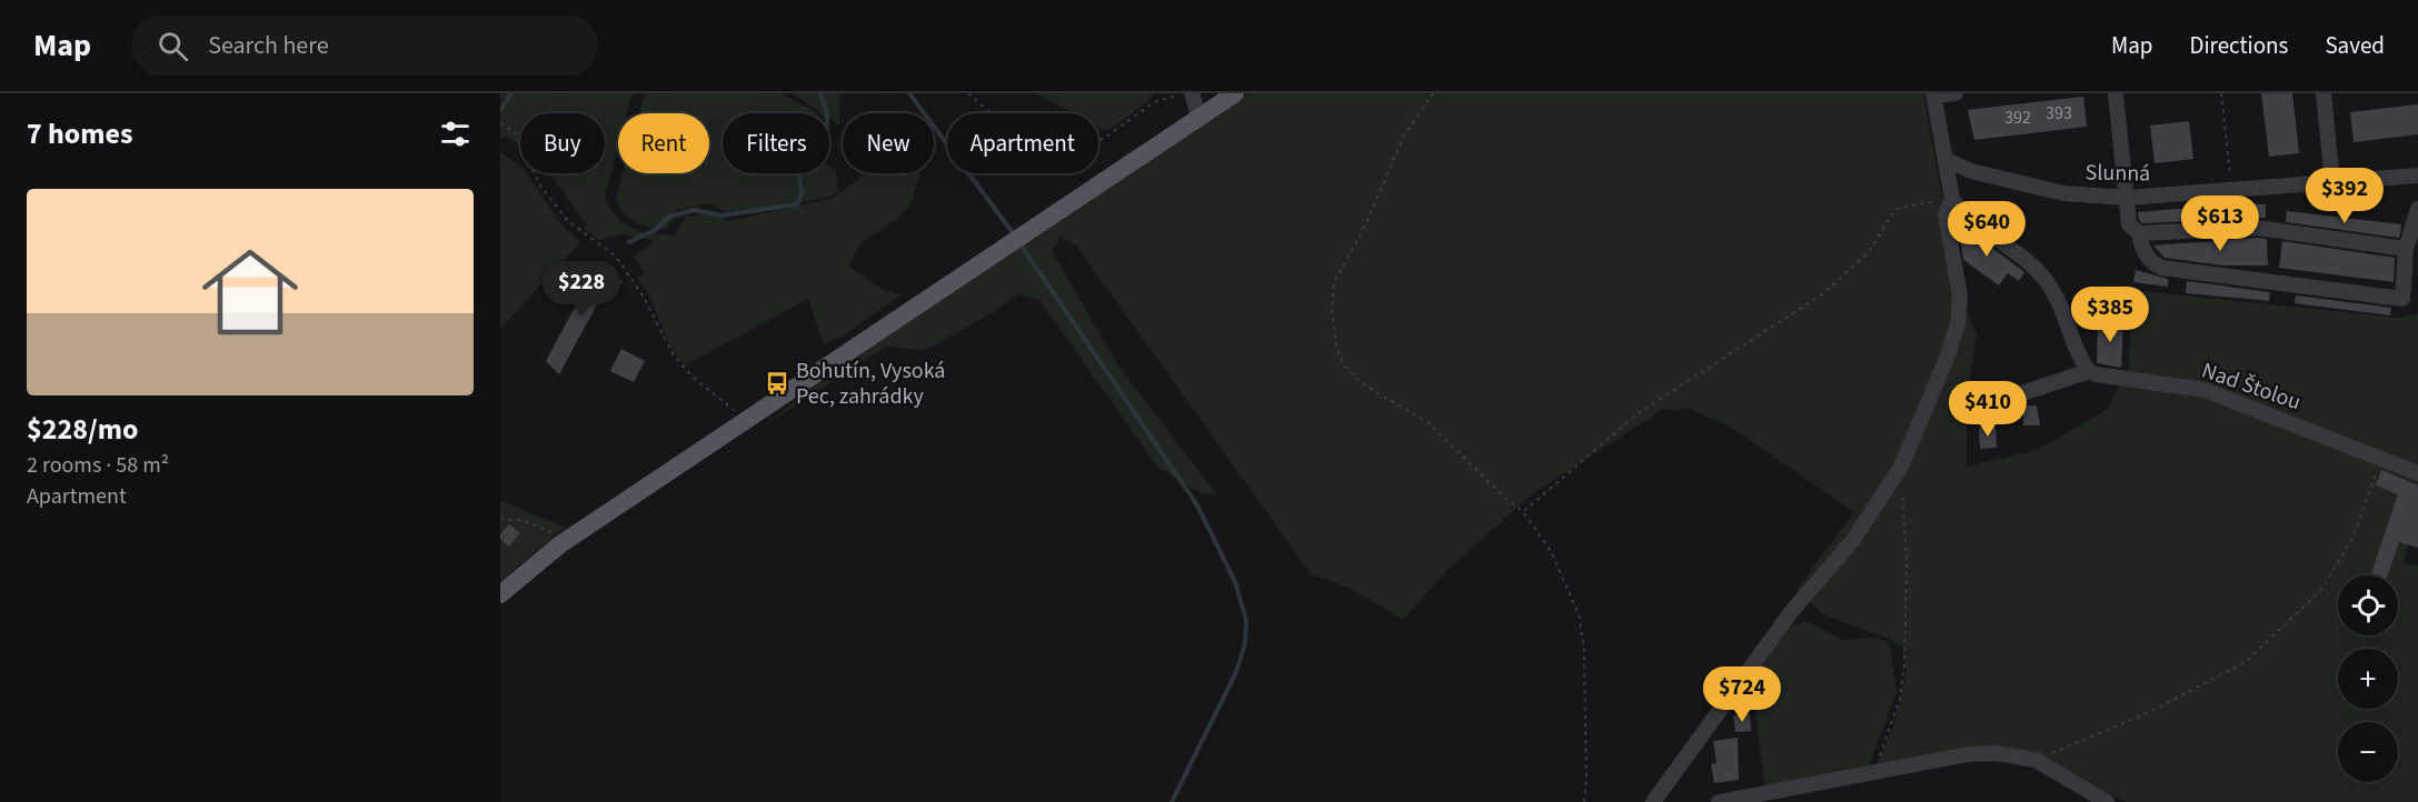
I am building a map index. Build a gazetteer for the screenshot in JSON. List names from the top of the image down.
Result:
{
  "streets": {
    "street": ["Slunná", "Nad Štolou"]
  },
  "places": {
    "bus stop": ["Bohutín, Vysoká Pec, zahrádky"]
  },
  "house_numbers": ["393", "392"],
  "page": {
    "header": "Map",
    "search": "Search here",
    "nav": ["Map", "Directions", "Saved"],
    "heading": "7 homes",
    "chip": [
      "Buy",
      "Rent",
      "Filters",
      "New",
      "Apartment"
    ],
    "price": [
      "$392",
      "$613",
      "$640",
      "$228",
      "$385",
      "$410",
      "$724"
    ],
    "list": [
      {
        "name": "$228/mo",
        "note": "2 rooms · 58 m² · Apartment"
      }
    ],
    "map_buttons": ["+", "−"]
  }
}
